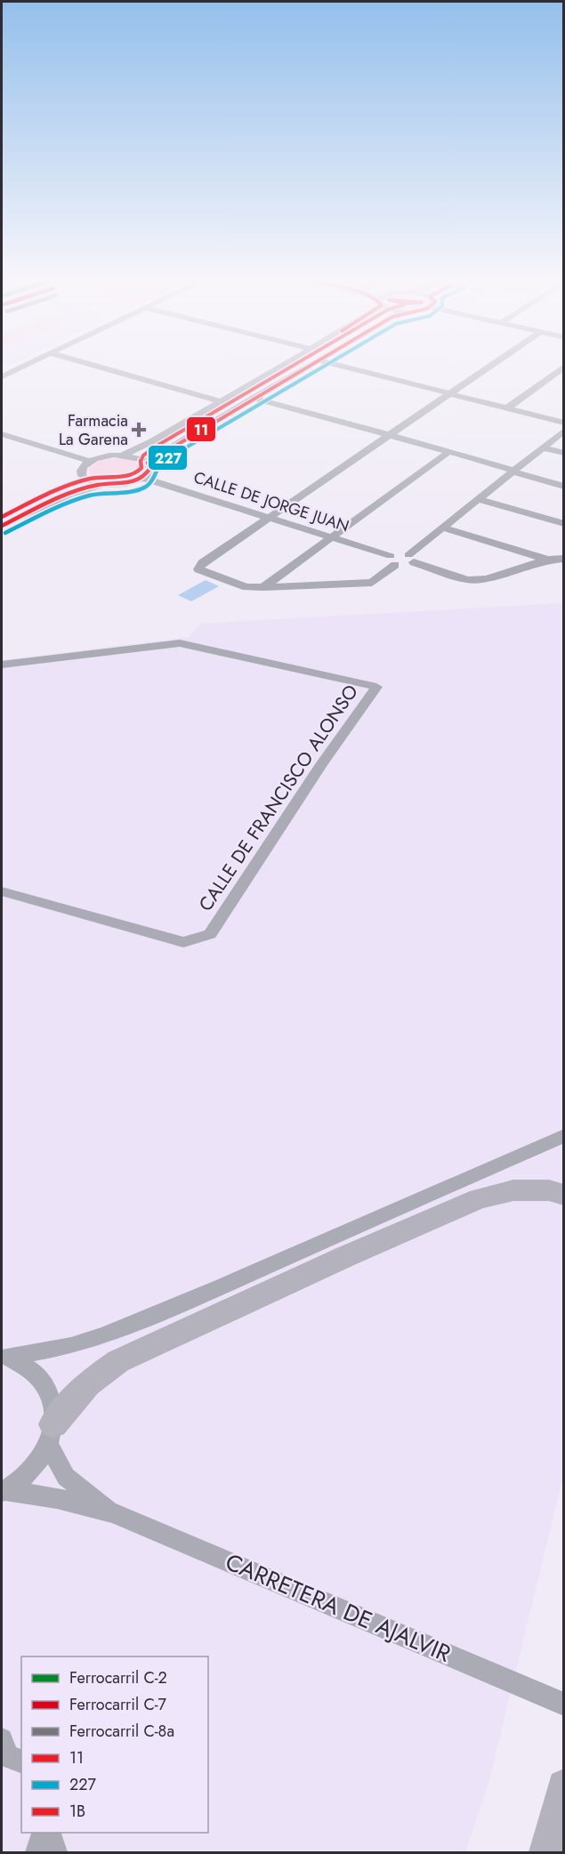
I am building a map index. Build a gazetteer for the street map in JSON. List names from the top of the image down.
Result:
{
  "streets": {
    "street": ["CALLE DE JORGE JUAN", "CALLE DE FRANCISCO ALONSO", "CARRETERA DE AJALVIR"]
  },
  "places": {
    "health": ["Farmacia La Garena"]
  },
  "lines": ["transit line 11", "transit line 227", "transit line 1B"],
  "legend": [
    "Ferrocarril C-2",
    "Ferrocarril C-7",
    "Ferrocarril C-8a",
    "11",
    "227",
    "1B"
  ]
}
